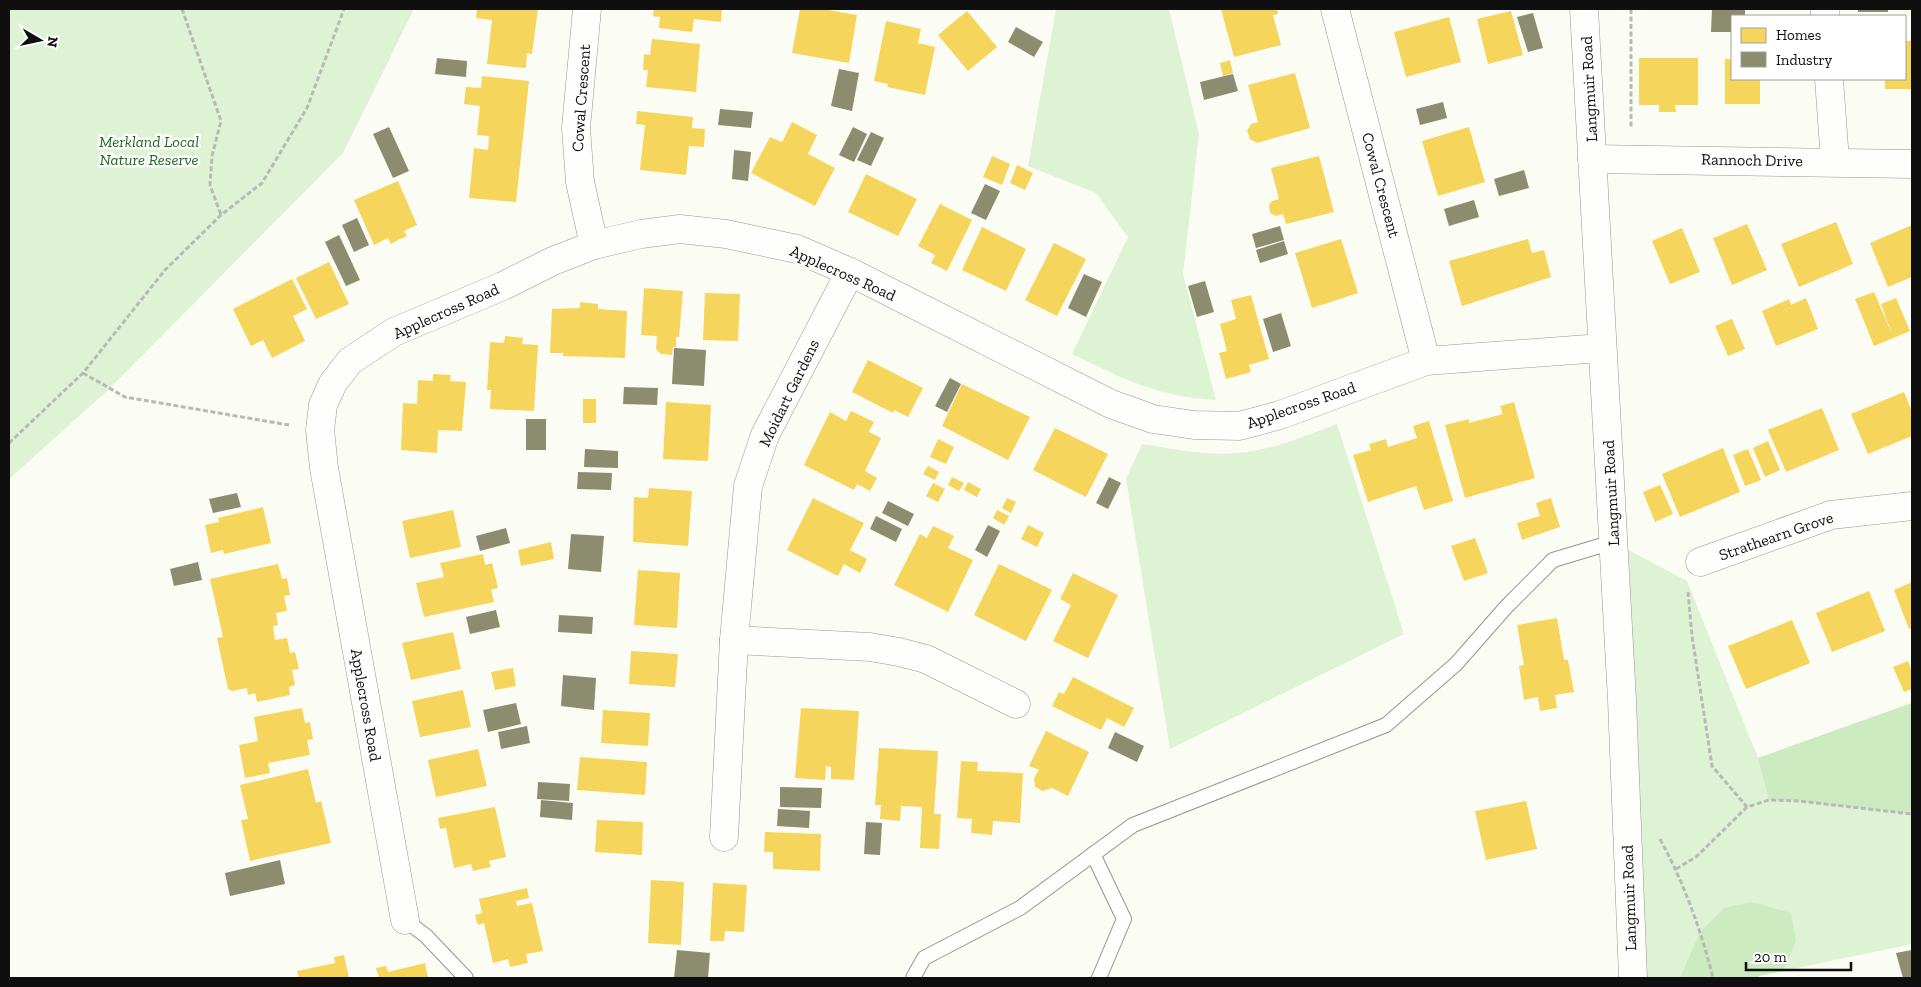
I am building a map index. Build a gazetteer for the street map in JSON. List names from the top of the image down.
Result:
{
  "streets": {
    "street": [
      "Langmuir Road",
      "Cowal Crescent",
      "Rannoch Drive",
      "Applecross Road",
      "Moidart Gardens",
      "Strathearn Grove"
    ]
  },
  "crossings": [
    ["Langmuir Road", "Rannoch Drive"],
    ["Langmuir Road", "Applecross Road"],
    ["Cowal Crescent", "Applecross Road"],
    ["Applecross Road", "Moidart Gardens"]
  ],
  "parks": ["Merkland Local Nature Reserve"],
  "legend": ["Homes", "Industry"],
  "scale_bar": "20 m",
  "north": "right"
}
